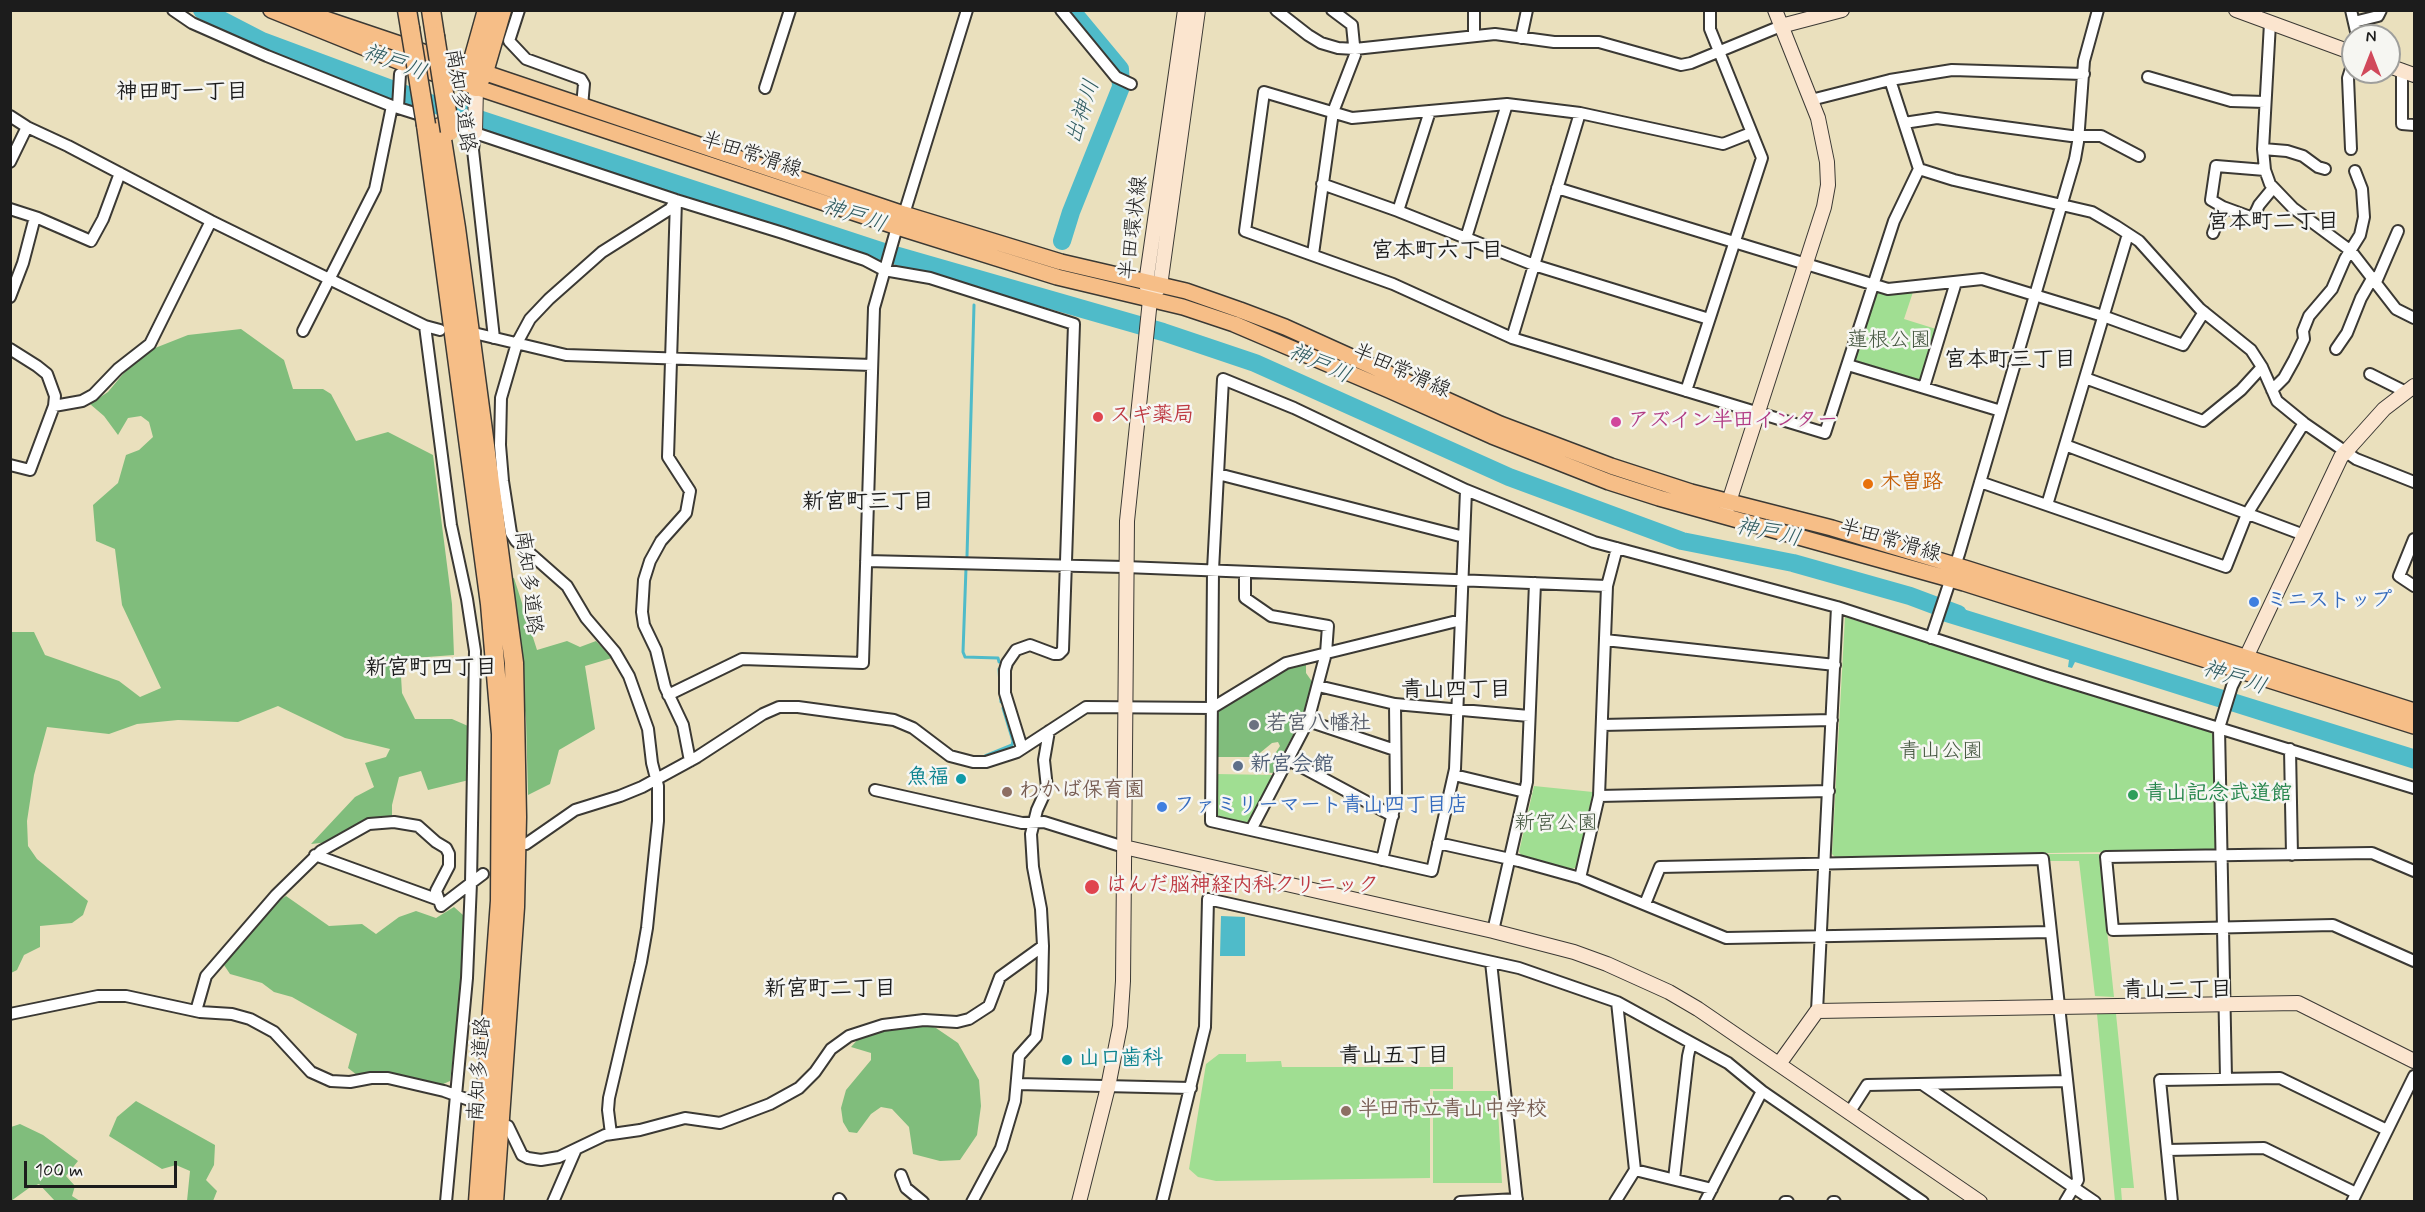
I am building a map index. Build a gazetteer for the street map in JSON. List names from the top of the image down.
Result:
{
  "streets": {
    "highway": ["南知多道路"],
    "main road": ["半田常滑線"],
    "street": ["半田環状線"]
  },
  "crossings": [
    ["半田常滑線", "半田環状線"]
  ],
  "districts": [
    "神田町一丁目",
    "宮本町二丁目",
    "宮本町六丁目",
    "宮本町三丁目",
    "新宮町三丁目",
    "新宮町四丁目",
    "青山四丁目",
    "新宮町二丁目",
    "青山二丁目",
    "青山五丁目"
  ],
  "water": ["神戸川", "出神川"],
  "parks": ["蓮根公園", "青山公園", "新宮公園"],
  "places": [
    "スギ薬局",
    "アズイン半田インター",
    "木曽路",
    "ミニストップ",
    "若宮八幡社",
    "新宮会館",
    "魚福",
    "わかば保育園",
    "青山記念武道館",
    "ファミリーマート青山四丁目店",
    "はんだ脳神経内科クリニック",
    "山口歯科",
    "半田市立青山中学校"
  ],
  "scale_bar": "100 m",
  "north": "top"
}
